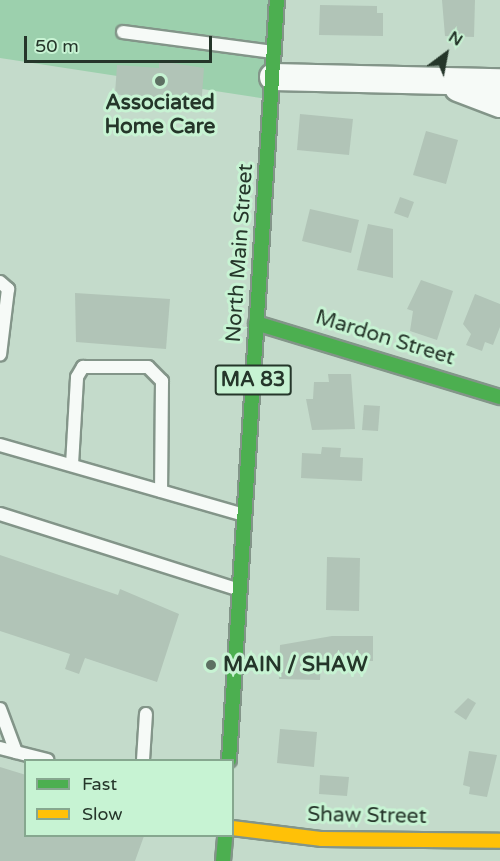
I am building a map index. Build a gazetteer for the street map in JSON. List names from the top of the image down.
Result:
{
  "streets": {
    "main road": [
      "North Main Street",
      "Mardon Street",
      "MA 83",
      "Shaw Street"
    ]
  },
  "crossings": [
    ["North Main Street", "Mardon Street"]
  ],
  "places": ["Associated Home Care", "MAIN / SHAW"],
  "legend": ["Fast", "Slow"],
  "scale_bar": "50 m",
  "north": "top right"
}
